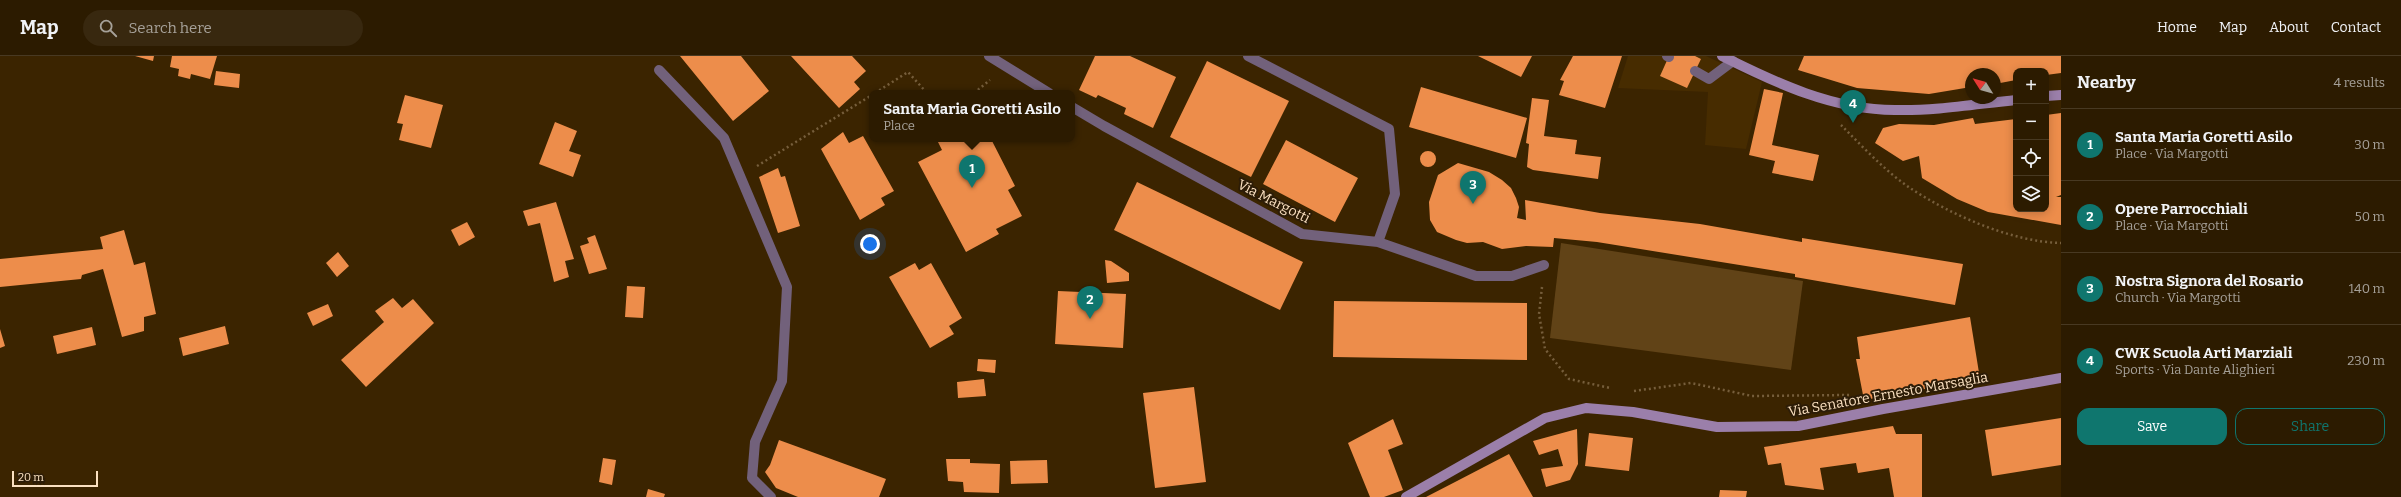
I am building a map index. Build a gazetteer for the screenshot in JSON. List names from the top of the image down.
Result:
{
  "streets": {
    "street": ["Via Margotti", "Via Senatore Ernesto Marsaglia"]
  },
  "scale_bar": "20 m",
  "north": "top left",
  "page": {
    "header": "Map",
    "search": "Search here",
    "nav": [
      "Home",
      "Map",
      "About",
      "Contact"
    ],
    "heading": ["Nearby", "4 results"],
    "map_buttons": ["+", "−"],
    "popup": ["Santa Maria Goretti Asilo", "Place"],
    "pins": [
      "4",
      "1",
      "3",
      "2"
    ],
    "list": [
      {
        "mark": "1",
        "name": "Santa Maria Goretti Asilo",
        "note": "Place · Via Margotti",
        "value": "30 m"
      },
      {
        "mark": "2",
        "name": "Opere Parrocchiali",
        "note": "Place · Via Margotti",
        "value": "50 m"
      },
      {
        "mark": "3",
        "name": "Nostra Signora del Rosario",
        "note": "Church · Via Margotti",
        "value": "140 m"
      },
      {
        "mark": "4",
        "name": "CWK Scuola Arti Marziali",
        "note": "Sports · Via Dante Alighieri",
        "value": "230 m"
      }
    ],
    "buttons": ["Save", "Share"],
    "scale": "20 m"
  }
}
